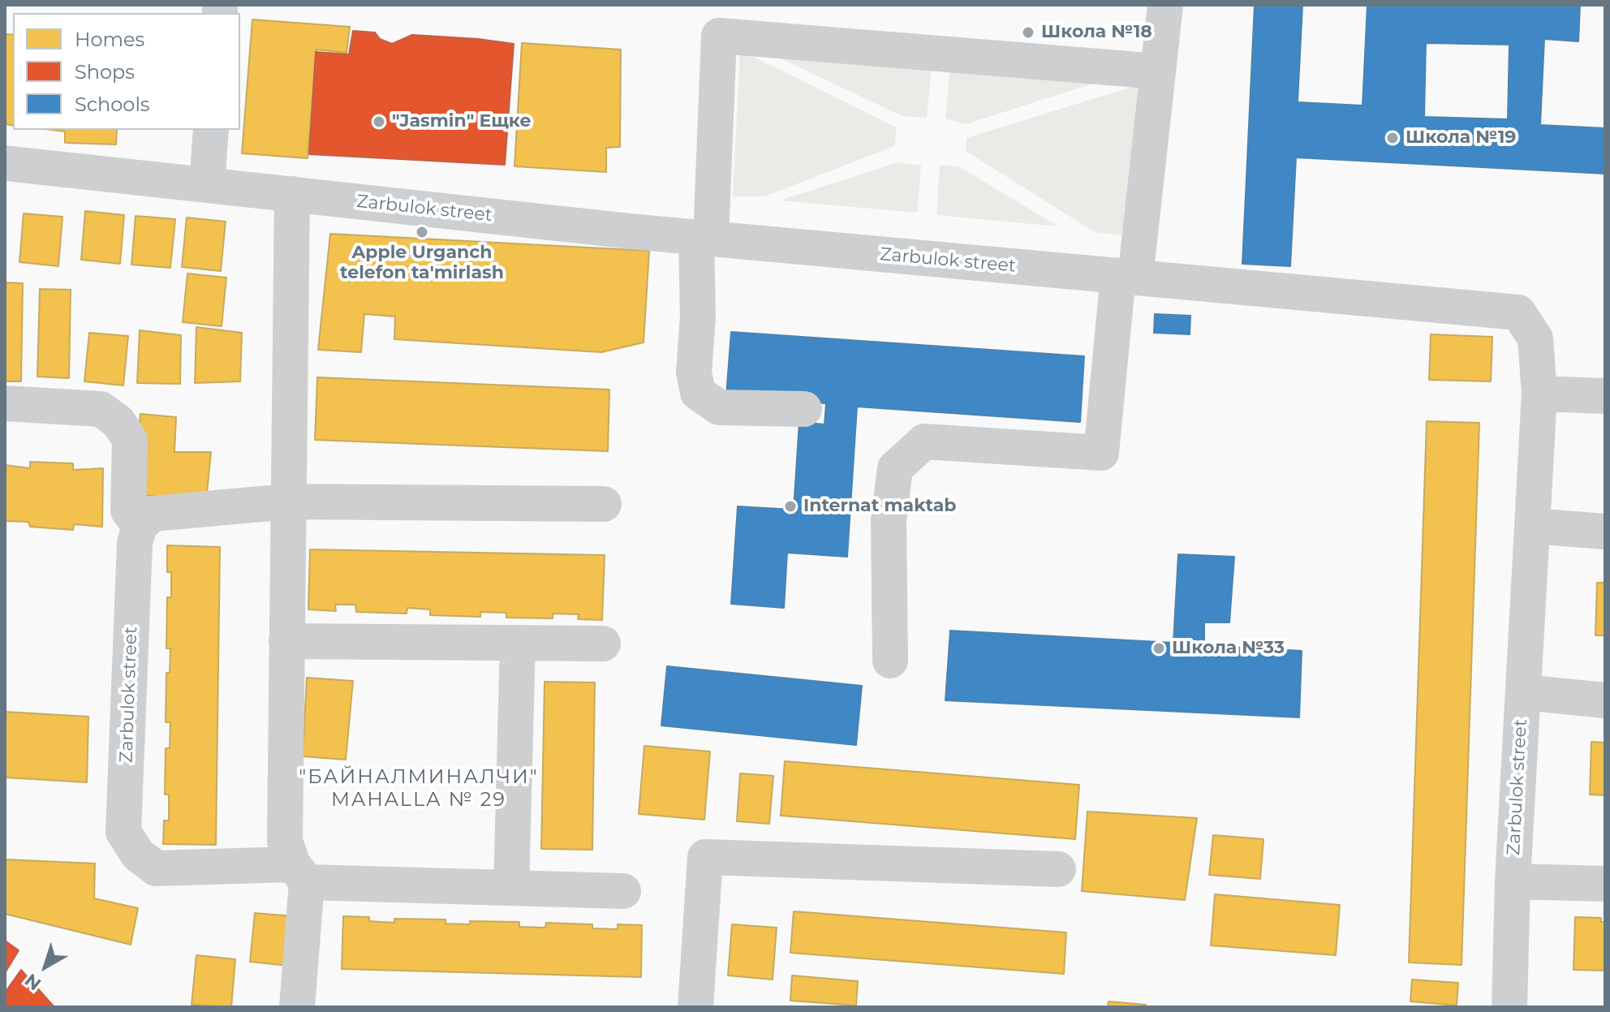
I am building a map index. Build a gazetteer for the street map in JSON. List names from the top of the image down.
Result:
{
  "streets": {
    "street": ["Zarbulok street"]
  },
  "districts": ["\"БАЙНАЛМИНАЛЧИ\" MAHALLA № 29"],
  "places": [
    "Школа №18",
    "\"Jasmin\" Ещке",
    "Школа №19",
    "Apple Urganch telefon ta'mirlash",
    "Internat maktab",
    "Школа №33"
  ],
  "legend": ["Homes", "Shops", "Schools"],
  "north": "bottom left"
}
